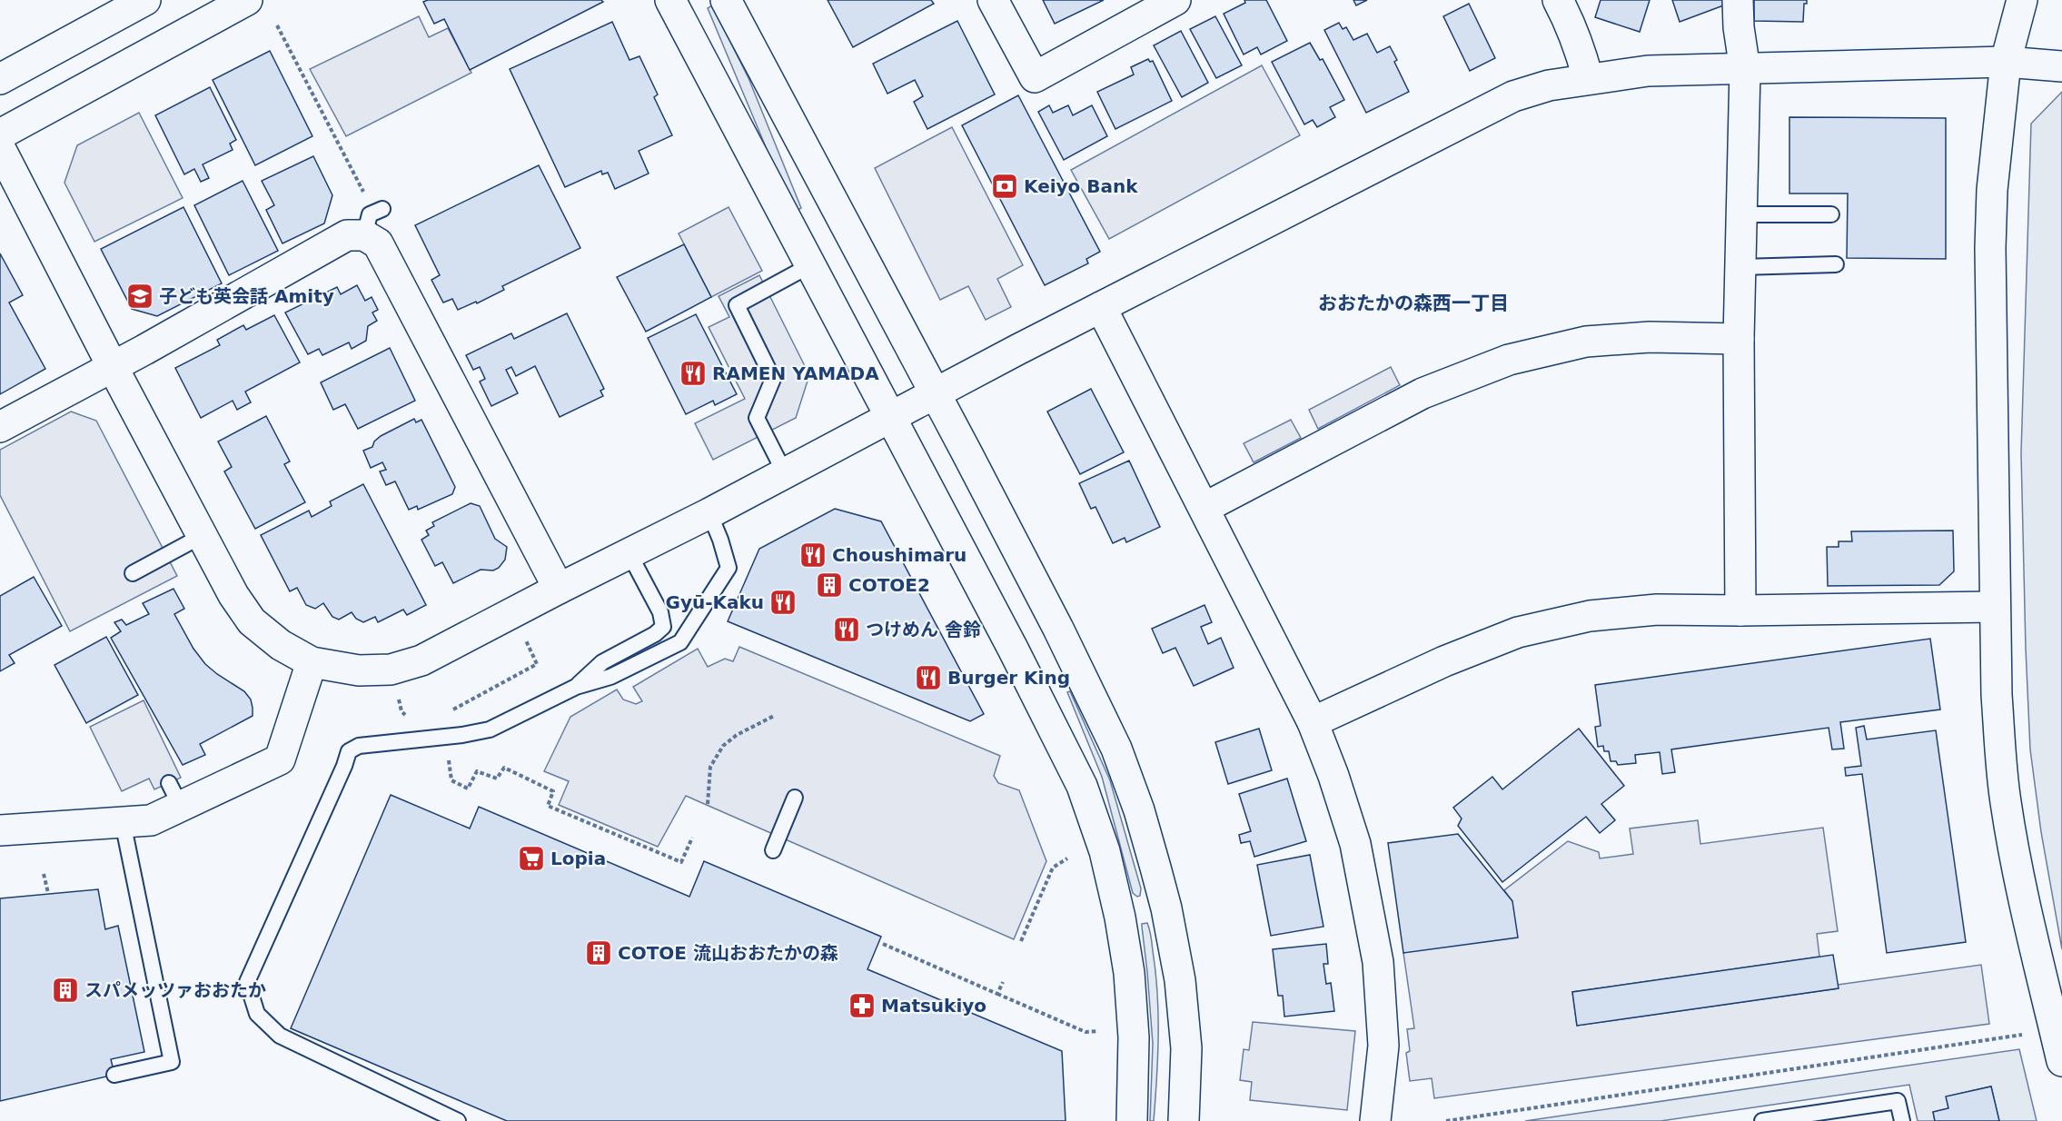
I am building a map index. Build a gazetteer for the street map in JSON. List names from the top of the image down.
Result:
{
  "districts": ["おおたかの森西一丁目"],
  "places": {
    "bank": ["Keiyo Bank"],
    "school or university": ["子ども英会話 Amity"],
    "restaurant": [
      "RAMEN YAMADA",
      "Choushimaru",
      "Gyū-Kaku",
      "つけめん 舎鈴",
      "Burger King"
    ],
    "building": ["COTOE2", "COTOE 流山おおたかの森", "スパメッツァおおたか"],
    "supermarket": ["Lopia"],
    "pharmacy": ["Matsukiyo"]
  }
}
